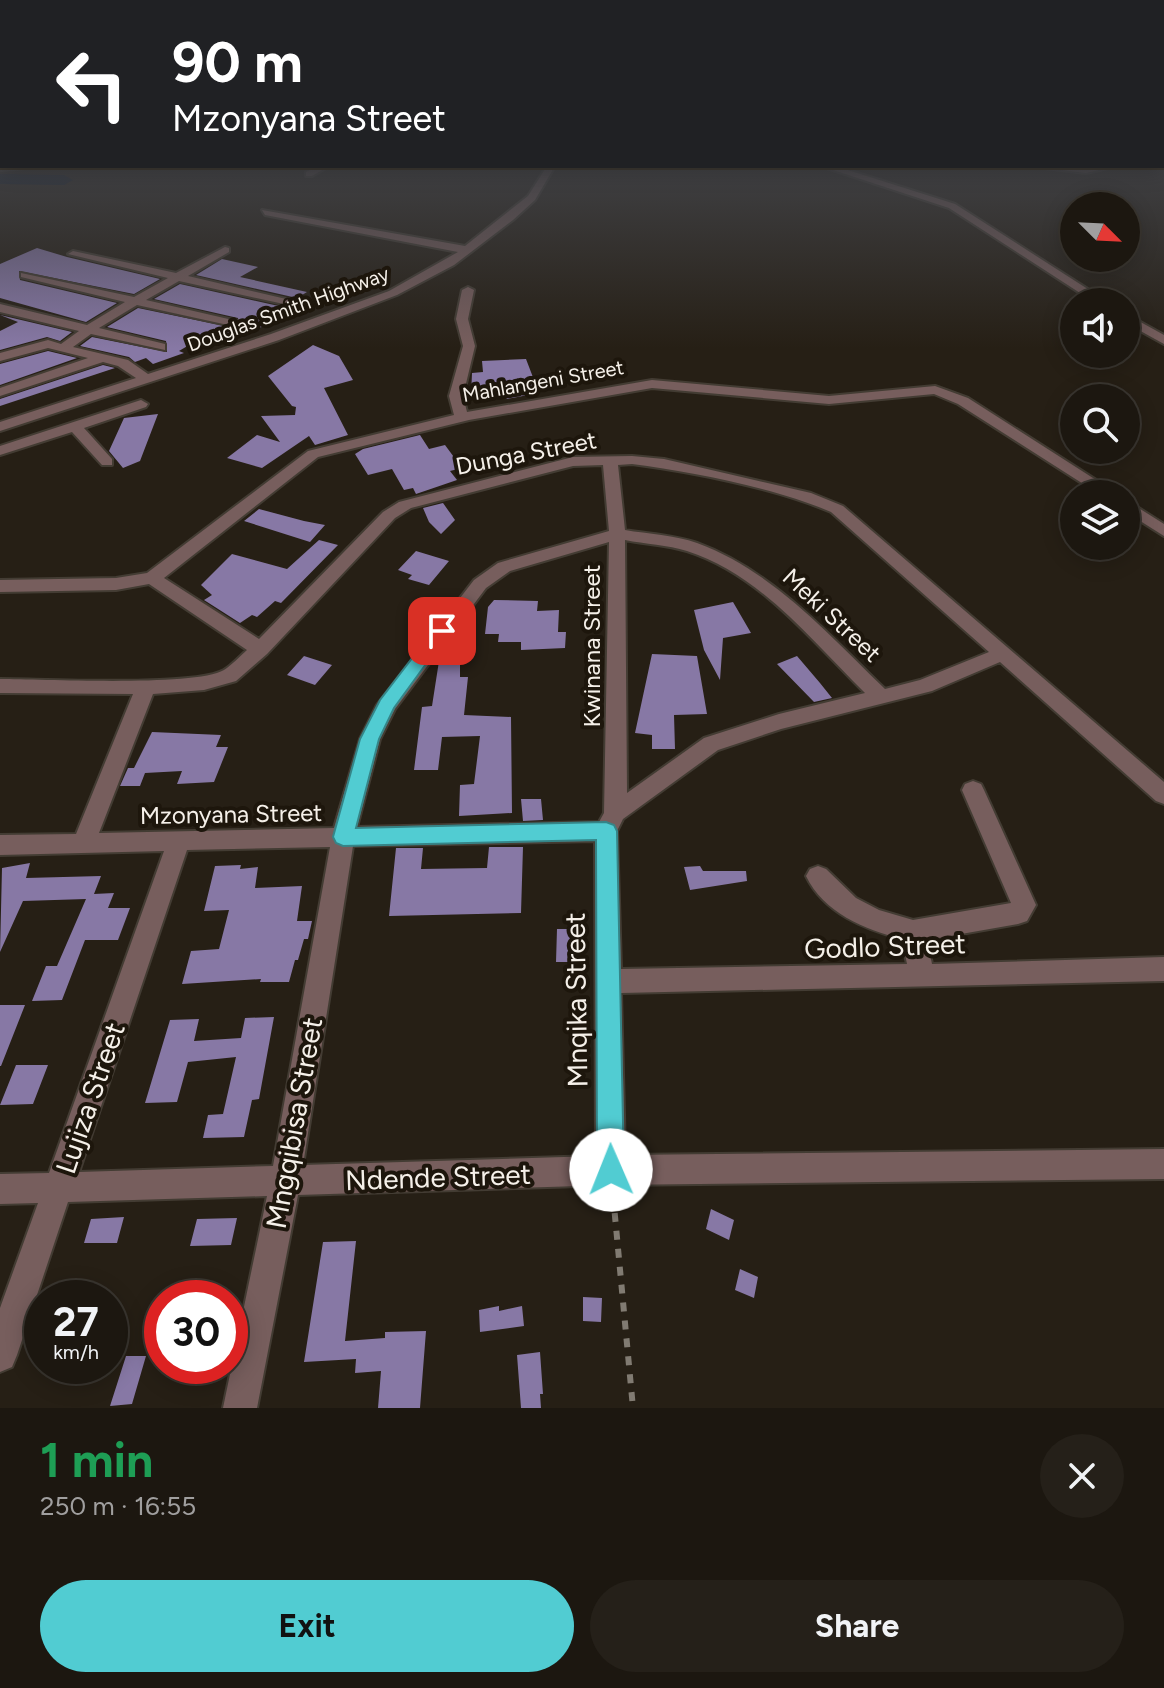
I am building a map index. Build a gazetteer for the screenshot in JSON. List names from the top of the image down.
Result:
{
  "streets": {
    "street": [
      "Douglas Smith Highway",
      "Mahlangeni Street",
      "Dunga Street",
      "Meki Street",
      "Kwinana Street",
      "Mzonyana Street",
      "Godlo Street",
      "Mnqika Street",
      "Lujiza Street",
      "Mngqibisa Street",
      "Ndende Street"
    ]
  },
  "crossings": [
    ["Dunga Street", "Meki Street"],
    ["Dunga Street", "Kwinana Street"],
    ["Meki Street", "Kwinana Street"],
    ["Meki Street", "Mzonyana Street"],
    ["Meki Street", "Mnqika Street"],
    ["Meki Street", "Mngqibisa Street"],
    ["Kwinana Street", "Mzonyana Street"],
    ["Kwinana Street", "Mnqika Street"],
    ["Mzonyana Street", "Mnqika Street"],
    ["Mzonyana Street", "Lujiza Street"],
    ["Mzonyana Street", "Mngqibisa Street"],
    ["Godlo Street", "Mnqika Street"],
    ["Mnqika Street", "Ndende Street"],
    ["Lujiza Street", "Ndende Street"],
    ["Mngqibisa Street", "Ndende Street"]
  ],
  "north": "bottom right",
  "page": {
    "turn": ["90 m", "Mzonyana Street"],
    "speed": "27 km/h",
    "limit": "30",
    "heading": ["1 min", "250 m · 16:55"],
    "buttons": ["Exit", "Share"]
  }
}
